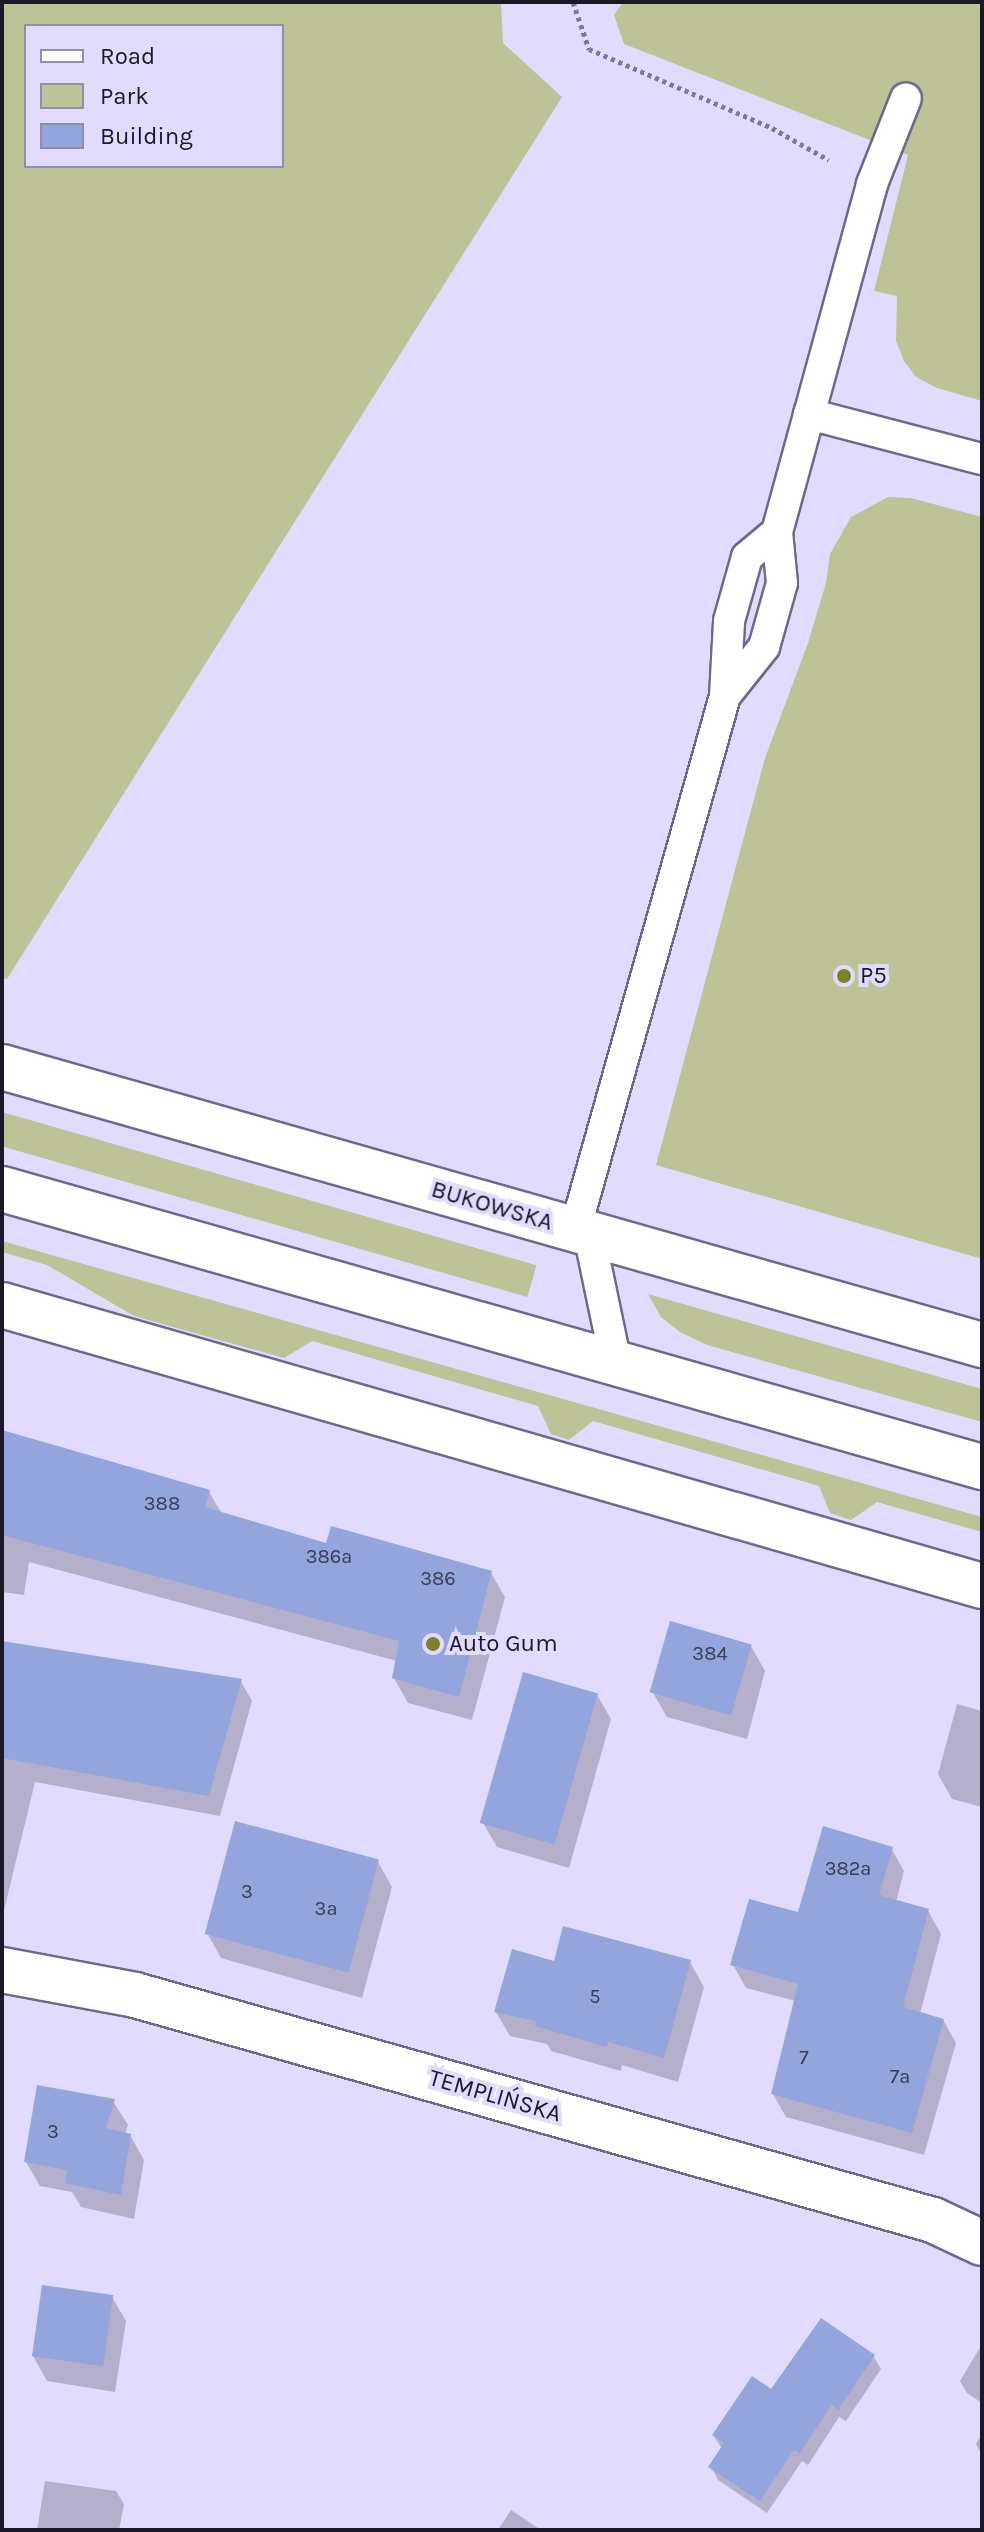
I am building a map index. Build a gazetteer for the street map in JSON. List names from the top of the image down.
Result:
{
  "streets": {
    "main road": ["BUKOWSKA", "TEMPLIŃSKA"]
  },
  "places": ["P5", "Auto Gum"],
  "house_numbers": [
    "388",
    "386a",
    "386",
    "384",
    "382a",
    "3",
    "3a",
    "5",
    "7",
    "7a",
    "3"
  ],
  "legend": ["Road", "Park", "Building"]
}
